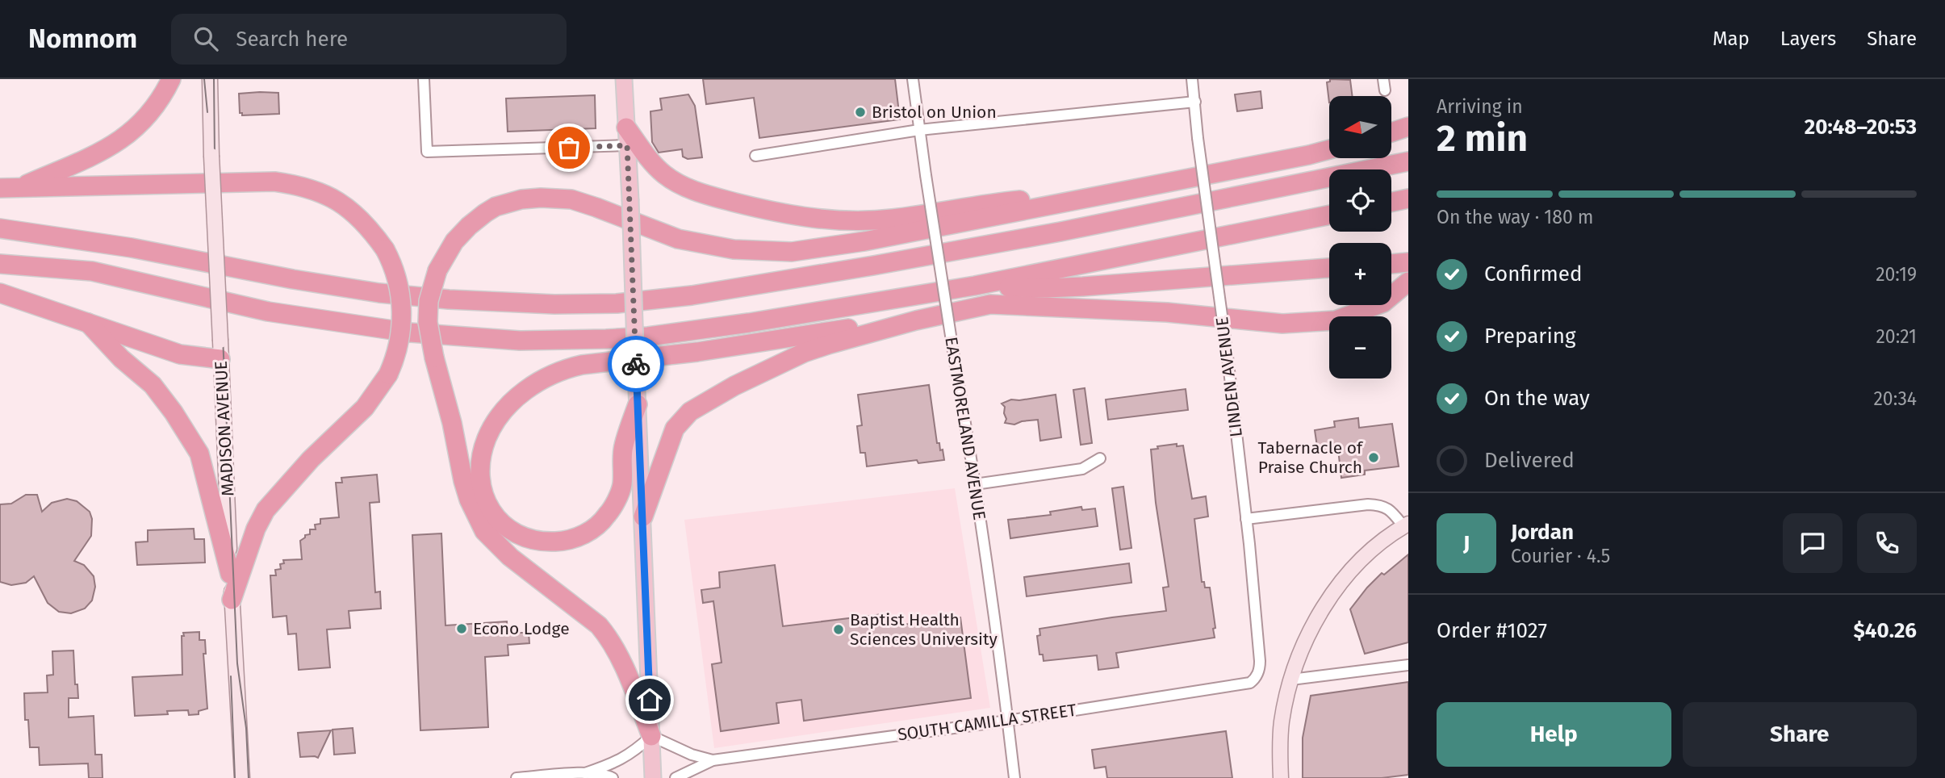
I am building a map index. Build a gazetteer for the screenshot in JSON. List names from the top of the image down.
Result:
{
  "streets": {
    "street": [
      "LINDEN AVENUE",
      "MADISON AVENUE",
      "EASTMORELAND AVENUE",
      "SOUTH CAMILLA STREET"
    ]
  },
  "crossings": [
    ["LINDEN AVENUE", "SOUTH CAMILLA STREET"],
    ["EASTMORELAND AVENUE", "SOUTH CAMILLA STREET"]
  ],
  "places": [
    "Bristol on Union",
    "Tabernacle of Praise Church",
    "Econo Lodge",
    "Baptist Health Sciences University"
  ],
  "north": "left",
  "page": {
    "header": "Nomnom",
    "search": "Search here",
    "nav": ["Map", "Layers", "Share"],
    "heading": ["2 min", "Arriving in", "20:48–20:53"],
    "panel": [
      "Jordan",
      "Courier · 4.5",
      "Order #1027",
      "$40.26"
    ],
    "map_buttons": ["+", "−"],
    "bar": "On the way · 180 m",
    "list": [
      ["Confirmed", "20:19"],
      ["Preparing", "20:21"],
      ["On the way", "20:34"],
      "Delivered"
    ],
    "round": "J",
    "buttons": ["Help", "Share"]
  }
}
